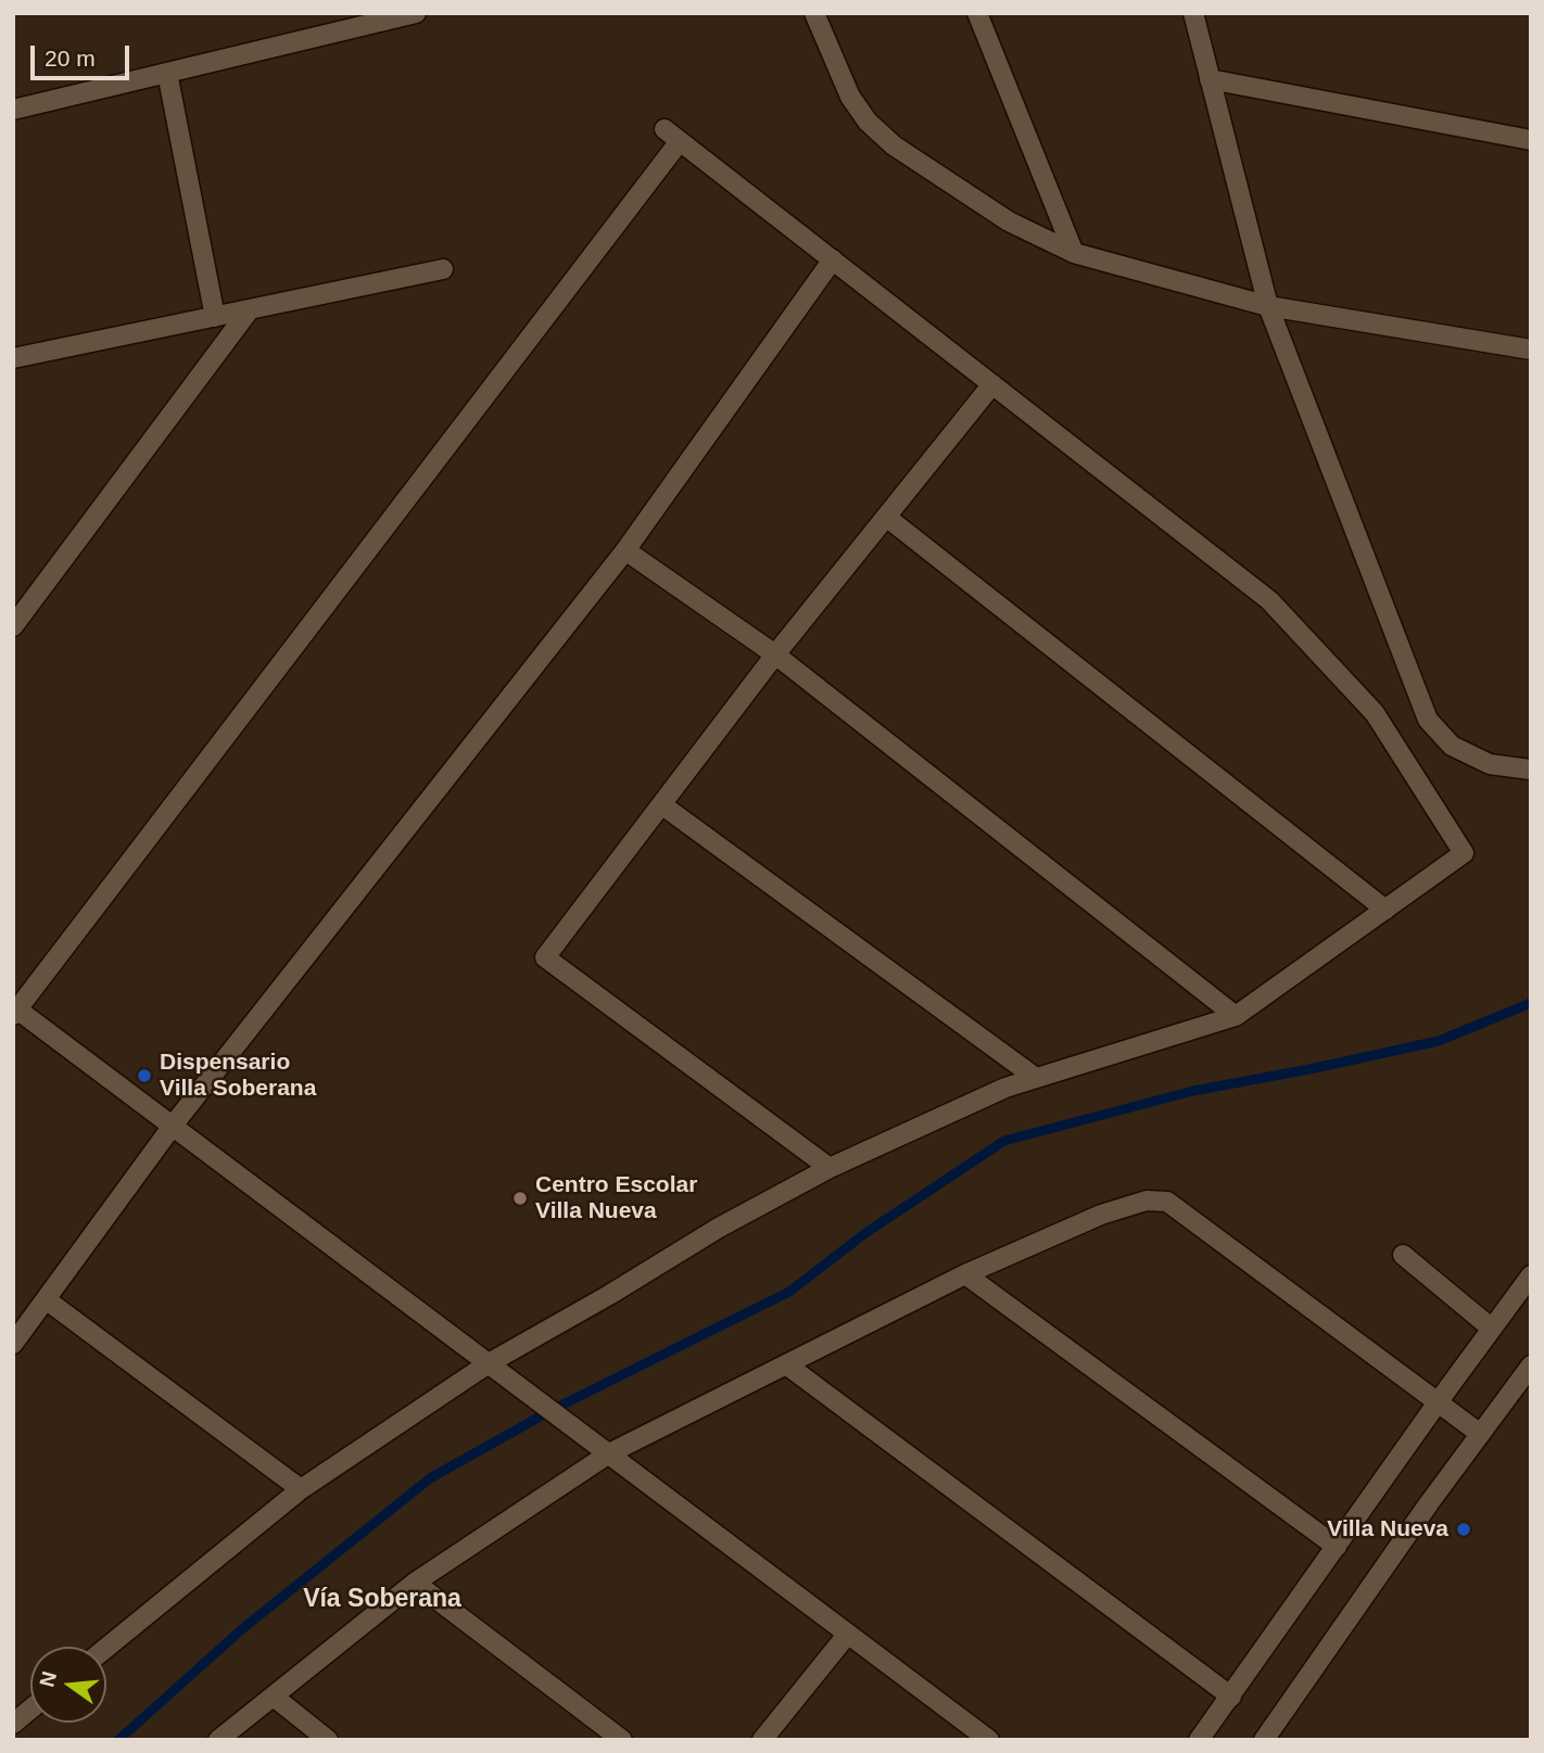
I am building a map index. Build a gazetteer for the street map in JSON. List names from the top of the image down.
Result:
{
  "districts": ["Vía Soberana"],
  "places": ["Dispensario Villa Soberana", "Centro Escolar Villa Nueva", "Villa Nueva"],
  "scale_bar": "20 m",
  "north": "left"
}
